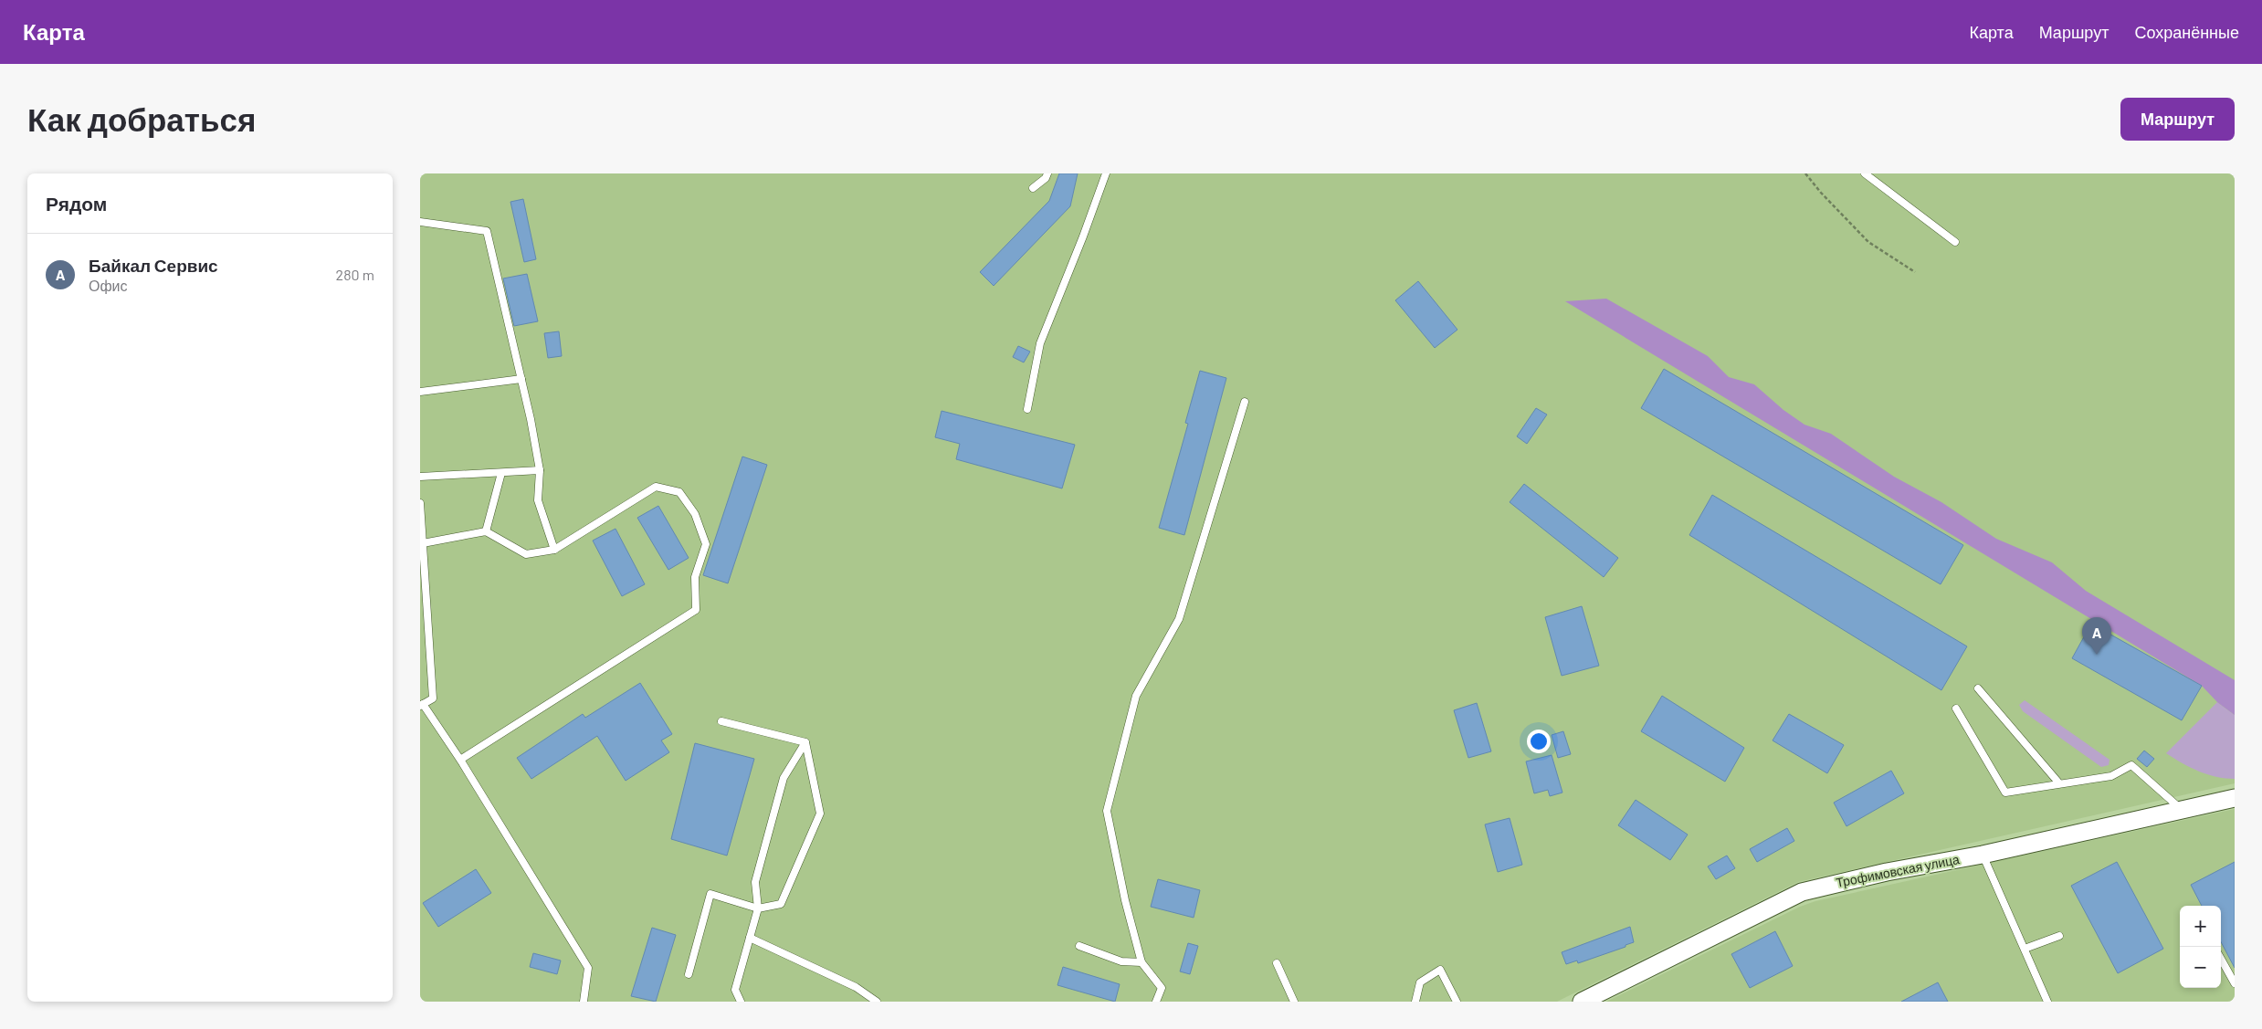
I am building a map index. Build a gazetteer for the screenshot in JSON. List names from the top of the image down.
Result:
{
  "streets": {
    "street": ["Трофимовская улица"]
  },
  "page": {
    "header": "Карта",
    "nav": ["Карта", "Маршрут", "Сохранённые"],
    "buttons": "Маршрут",
    "title": "Как добраться",
    "heading": "Рядом",
    "list": [
      {
        "mark": "A",
        "name": "Байкал Сервис",
        "note": "Офис",
        "value": "280 m"
      }
    ],
    "pins": "A",
    "map_buttons": ["+", "−"]
  }
}
